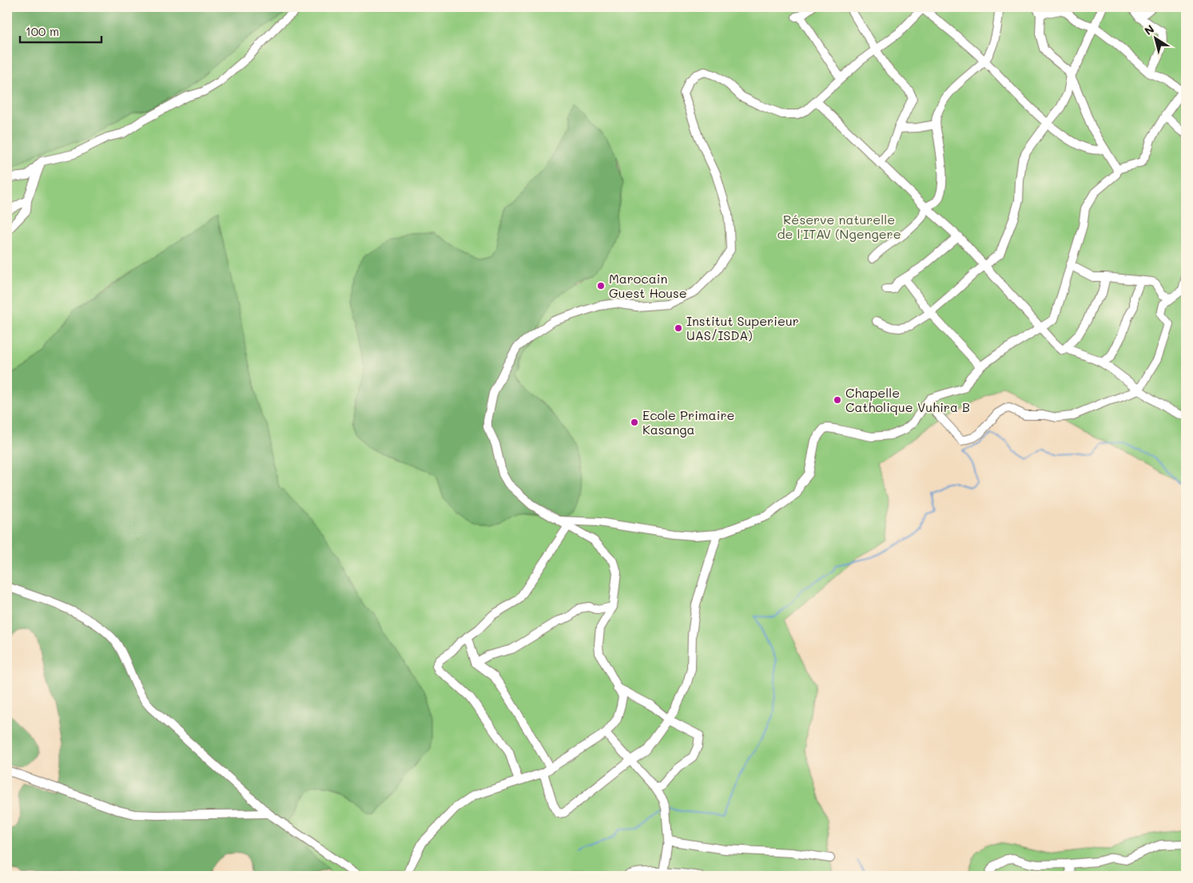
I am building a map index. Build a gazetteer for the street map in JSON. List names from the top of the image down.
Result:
{
  "parks": ["Réserve naturelle de l'ITAV (Ngengere"],
  "places": [
    "Marocain Guest House",
    "Institut Superieur UAS/ISDA)",
    "Chapelle Catholique Vuhira B",
    "Ecole Primaire Kasanga"
  ],
  "scale_bar": "100 m",
  "north": "top left"
}
